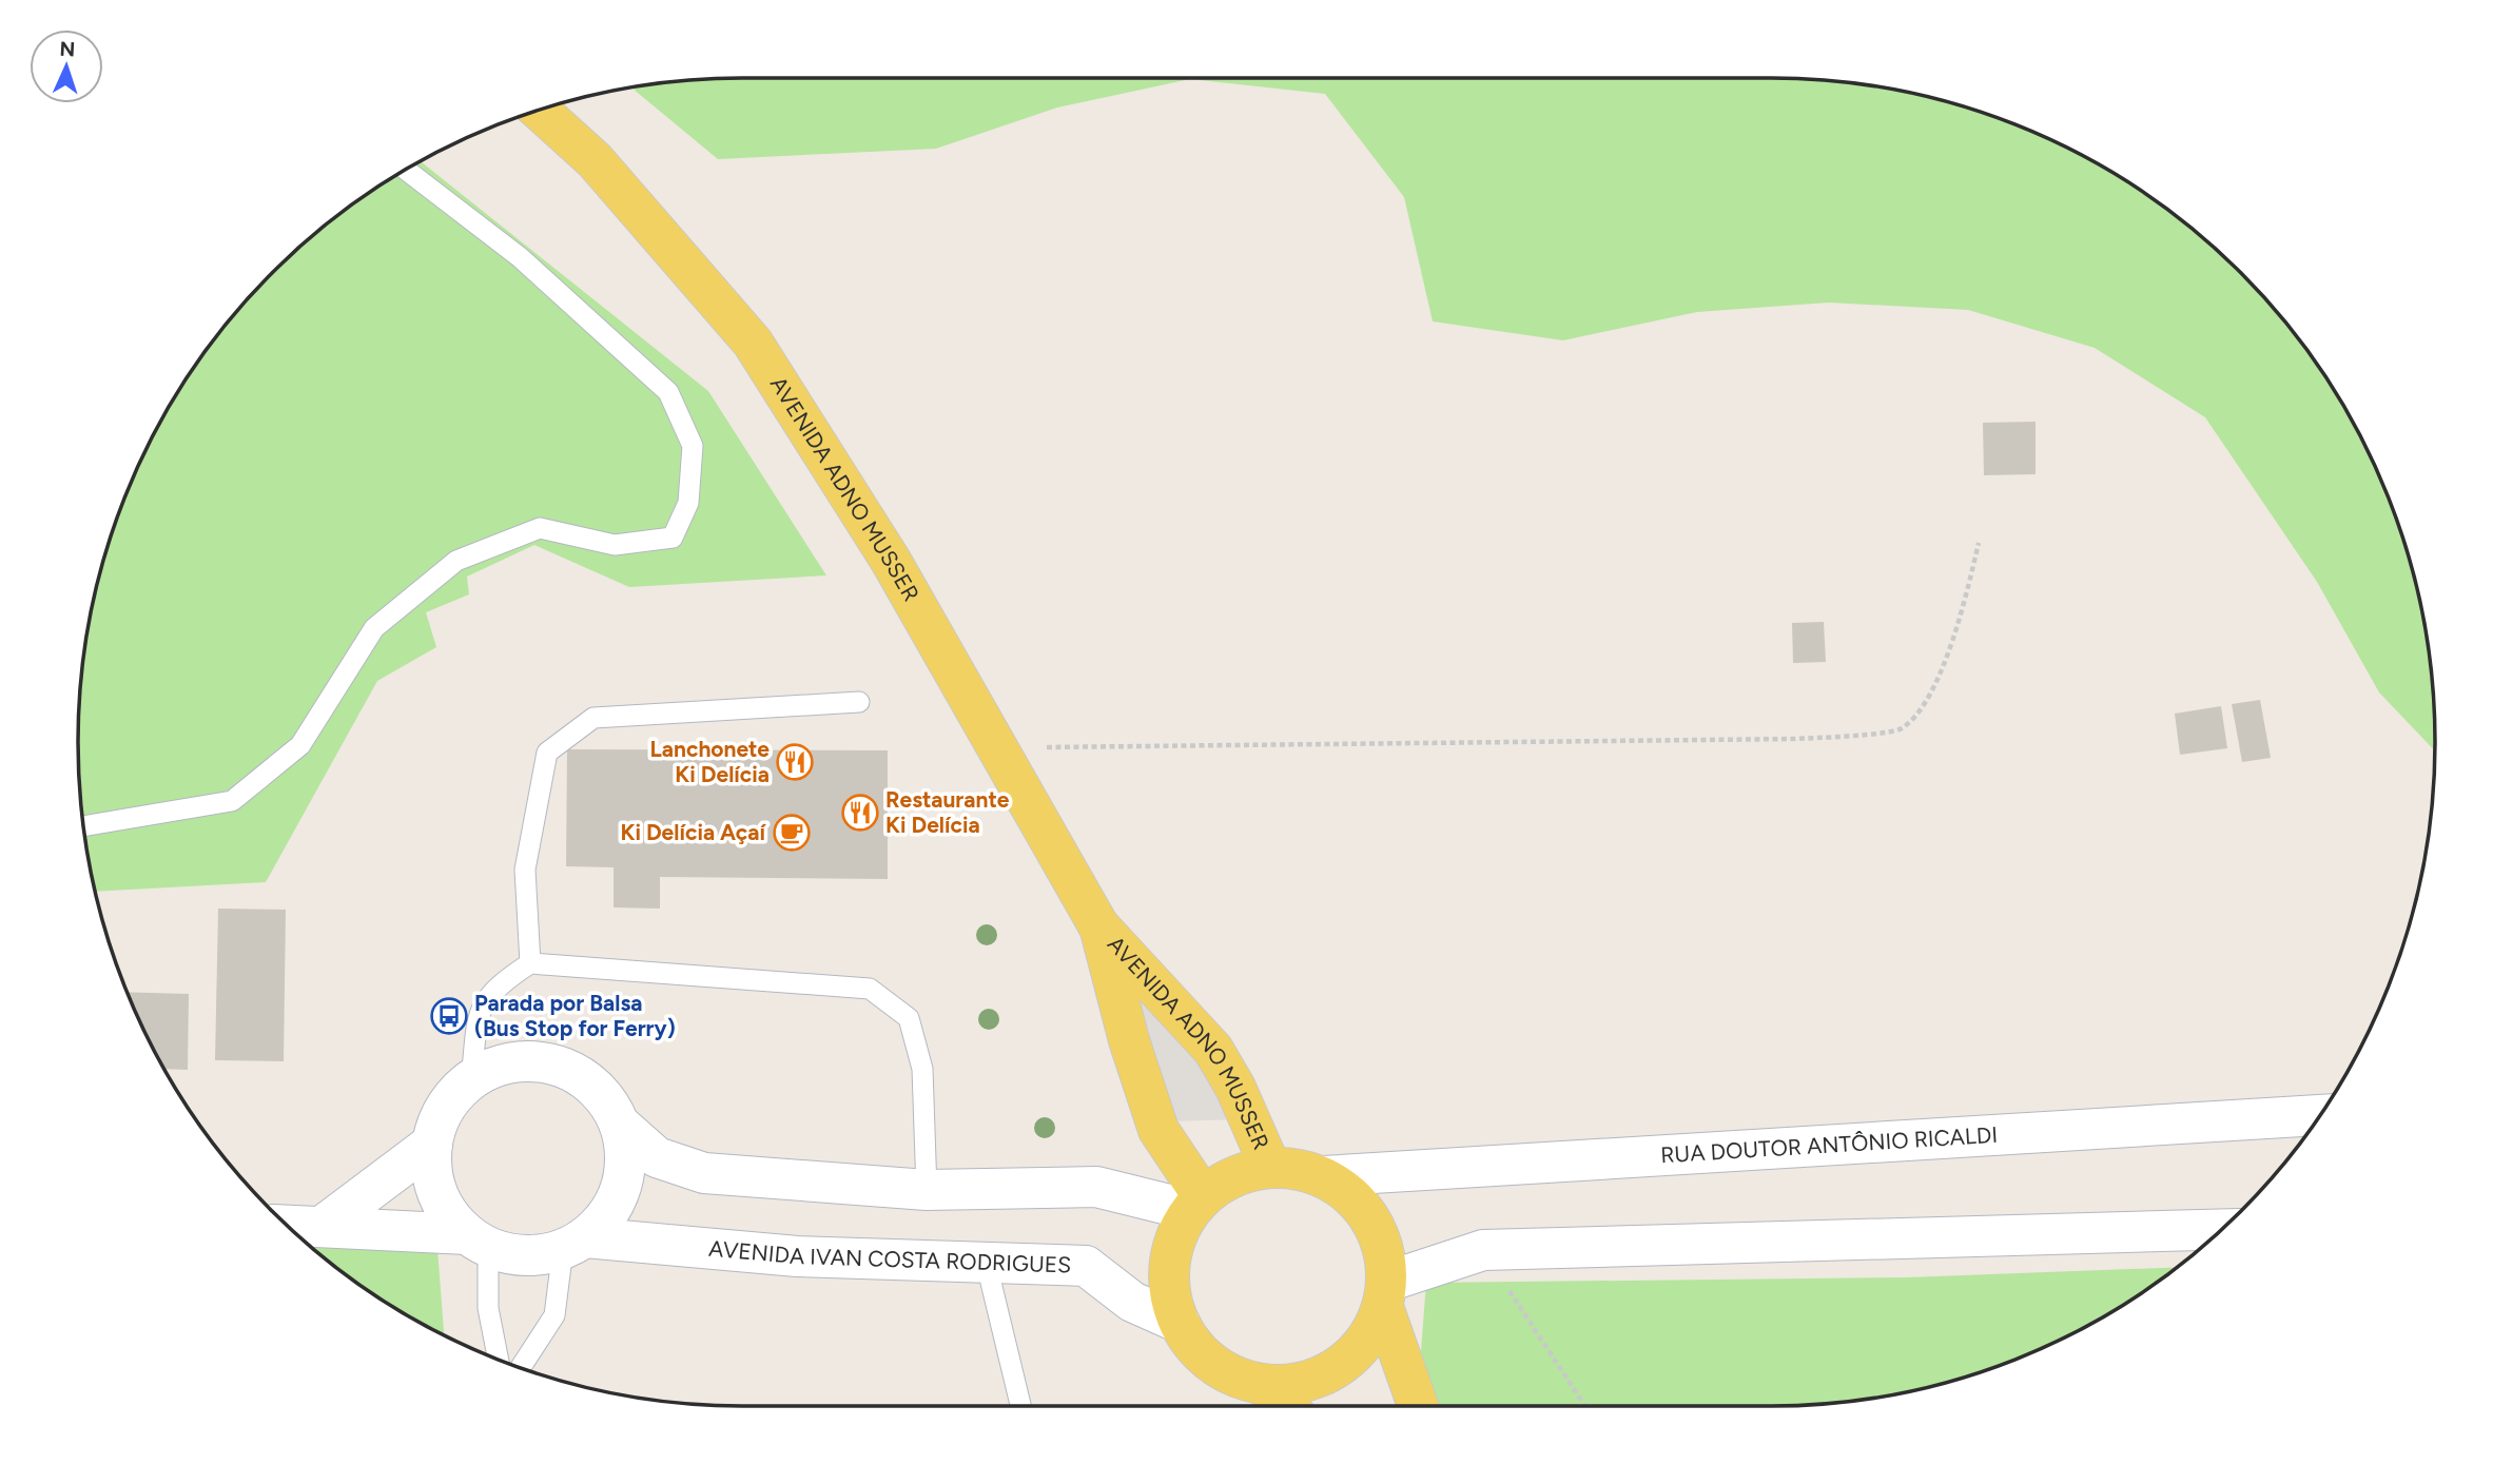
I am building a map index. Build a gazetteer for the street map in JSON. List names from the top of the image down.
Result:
{
  "streets": {
    "main road": ["AVENIDA ADNO MUSSER", "RUA DOUTOR ANTÔNIO RICALDI", "AVENIDA IVAN COSTA RODRIGUES"]
  },
  "crossings": [
    ["AVENIDA ADNO MUSSER", "RUA DOUTOR ANTÔNIO RICALDI"],
    ["AVENIDA ADNO MUSSER", "AVENIDA IVAN COSTA RODRIGUES"],
    ["RUA DOUTOR ANTÔNIO RICALDI", "AVENIDA IVAN COSTA RODRIGUES"]
  ],
  "places": {
    "restaurant": ["Lanchonete Ki Delícia", "Restaurante Ki Delícia"],
    "cafe": ["Ki Delícia Açaí"],
    "bus stop": ["Parada por Balsa (Bus Stop for Ferry)"]
  },
  "north": "top"
}
